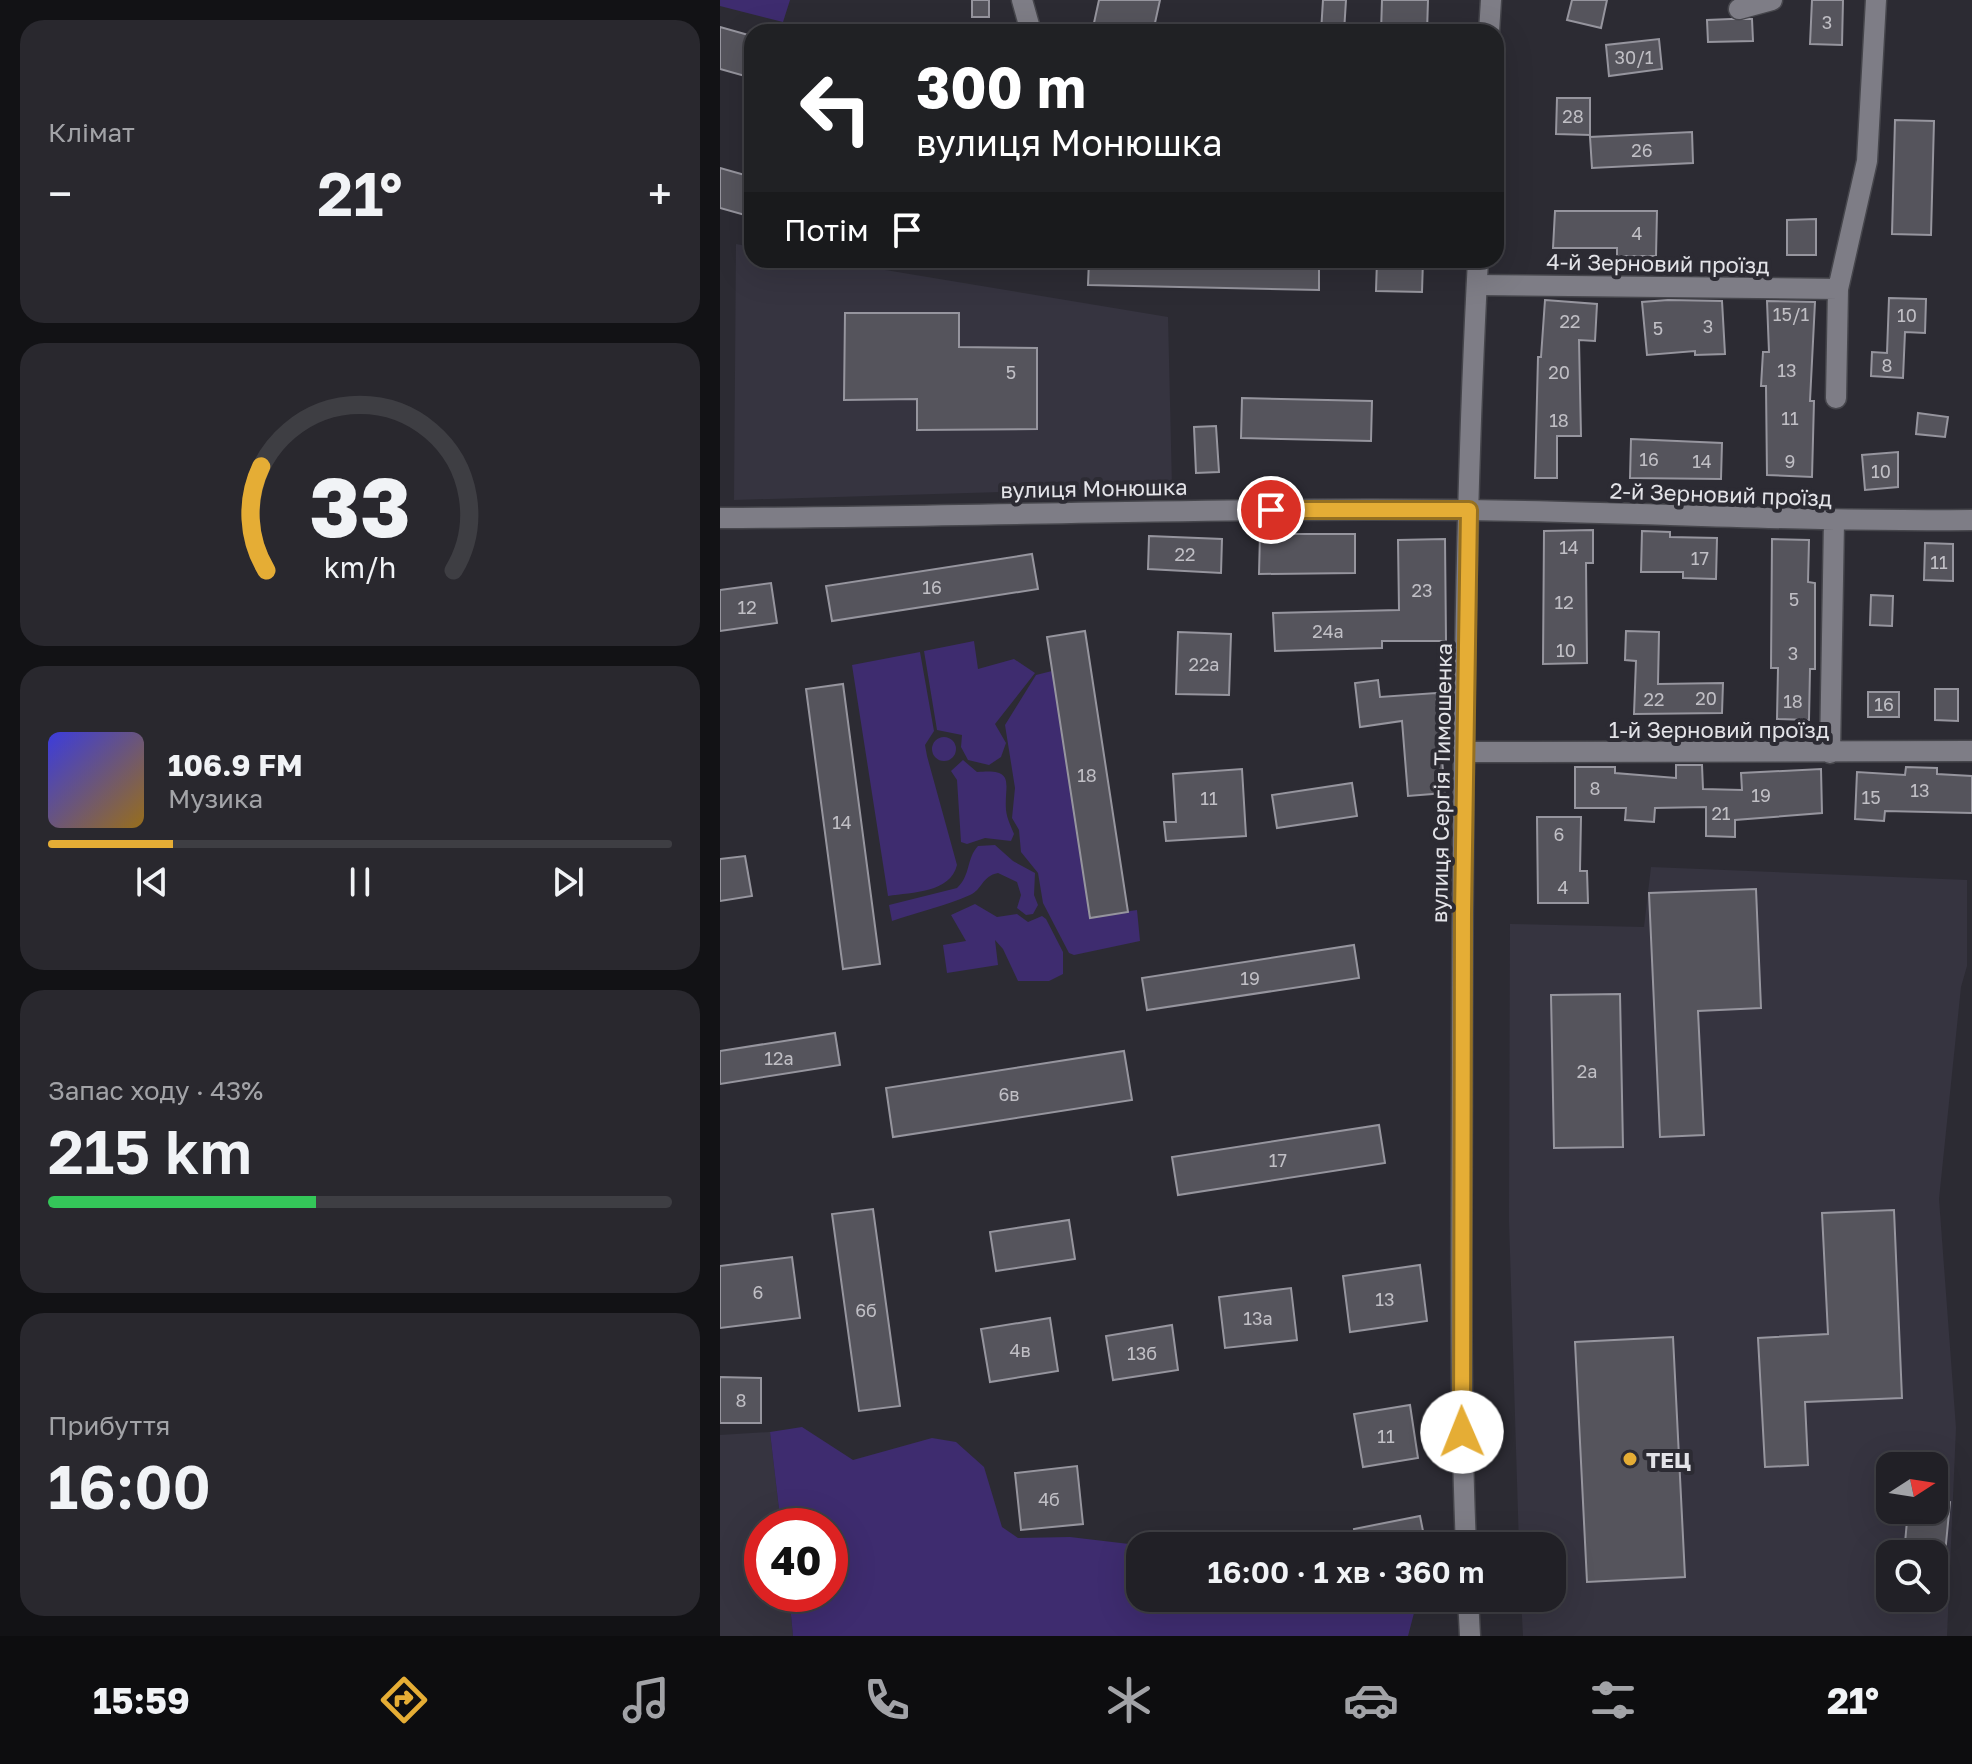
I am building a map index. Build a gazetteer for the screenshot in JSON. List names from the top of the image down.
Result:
{
  "streets": {
    "street": [
      "4-й Зерновий проїзд",
      "вулиця Монюшка",
      "2-й Зерновий проїзд",
      "1-й Зерновий проїзд",
      "вулиця Сергія Тимошенка"
    ]
  },
  "crossings": [
    ["4-й Зерновий проїзд", "вулиця Сергія Тимошенка"],
    ["вулиця Монюшка", "2-й Зерновий проїзд"],
    ["вулиця Монюшка", "вулиця Сергія Тимошенка"],
    ["2-й Зерновий проїзд", "вулиця Сергія Тимошенка"],
    ["1-й Зерновий проїзд", "вулиця Сергія Тимошенка"]
  ],
  "places": ["ТЕЦ"],
  "house_numbers": [
    "3",
    "30/1",
    "28",
    "26",
    "4",
    "15/1",
    "10",
    "22",
    "3",
    "5",
    "8",
    "13",
    "5",
    "20",
    "11",
    "18",
    "16",
    "14",
    "9",
    "10",
    "14",
    "22",
    "17",
    "11",
    "16",
    "23",
    "5",
    "12",
    "12",
    "24а",
    "10",
    "3",
    "22а",
    "20",
    "22",
    "18",
    "16",
    "18",
    "8",
    "13",
    "19",
    "15",
    "11",
    "21",
    "14",
    "6",
    "4",
    "19",
    "12а",
    "2а",
    "6в",
    "17",
    "6",
    "13",
    "6б",
    "13а",
    "4в",
    "13б",
    "8",
    "11",
    "4б"
  ],
  "north": "right",
  "page": {
    "tile": [
      "Клімат",
      ["Запас ходу · 43%", "215 km"],
      ["Прибуття", "16:00"]
    ],
    "turn": ["300 m", "вулиця Монюшка"],
    "heat": ["−", "21°", "+"],
    "then": "Потім",
    "song": ["106.9 FM", "Музика"],
    "limit": "40",
    "trip": "16:00 · 1 хв · 360 m",
    "tabs": ["15:59", "21°"],
    "gauge": ["33", "km/h"]
  }
}
